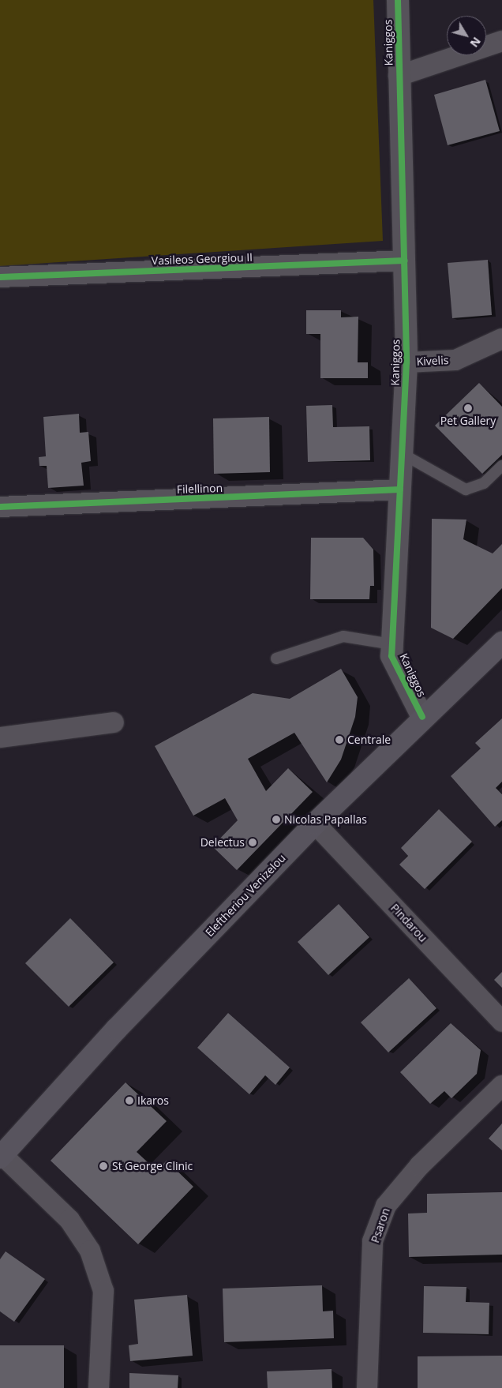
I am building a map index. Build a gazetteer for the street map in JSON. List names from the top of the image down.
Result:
{
  "streets": {
    "main road": ["Eleftheriou Venizelou"],
    "street": [
      "Kaniggos",
      "Vasileos Georgiou II",
      "Kivelis",
      "Filellinon",
      "Pindarou",
      "Psaron"
    ]
  },
  "crossings": [
    ["Kaniggos", "Vasileos Georgiou II"],
    ["Kaniggos", "Kivelis"],
    ["Kaniggos", "Filellinon"],
    ["Kaniggos", "Eleftheriou Venizelou"],
    ["Eleftheriou Venizelou", "Pindarou"]
  ],
  "places": [
    "Pet Gallery",
    "Centrale",
    "Nicolas Papallas",
    "Delectus",
    "Ikaros",
    "St George Clinic"
  ],
  "north": "bottom right"
}
